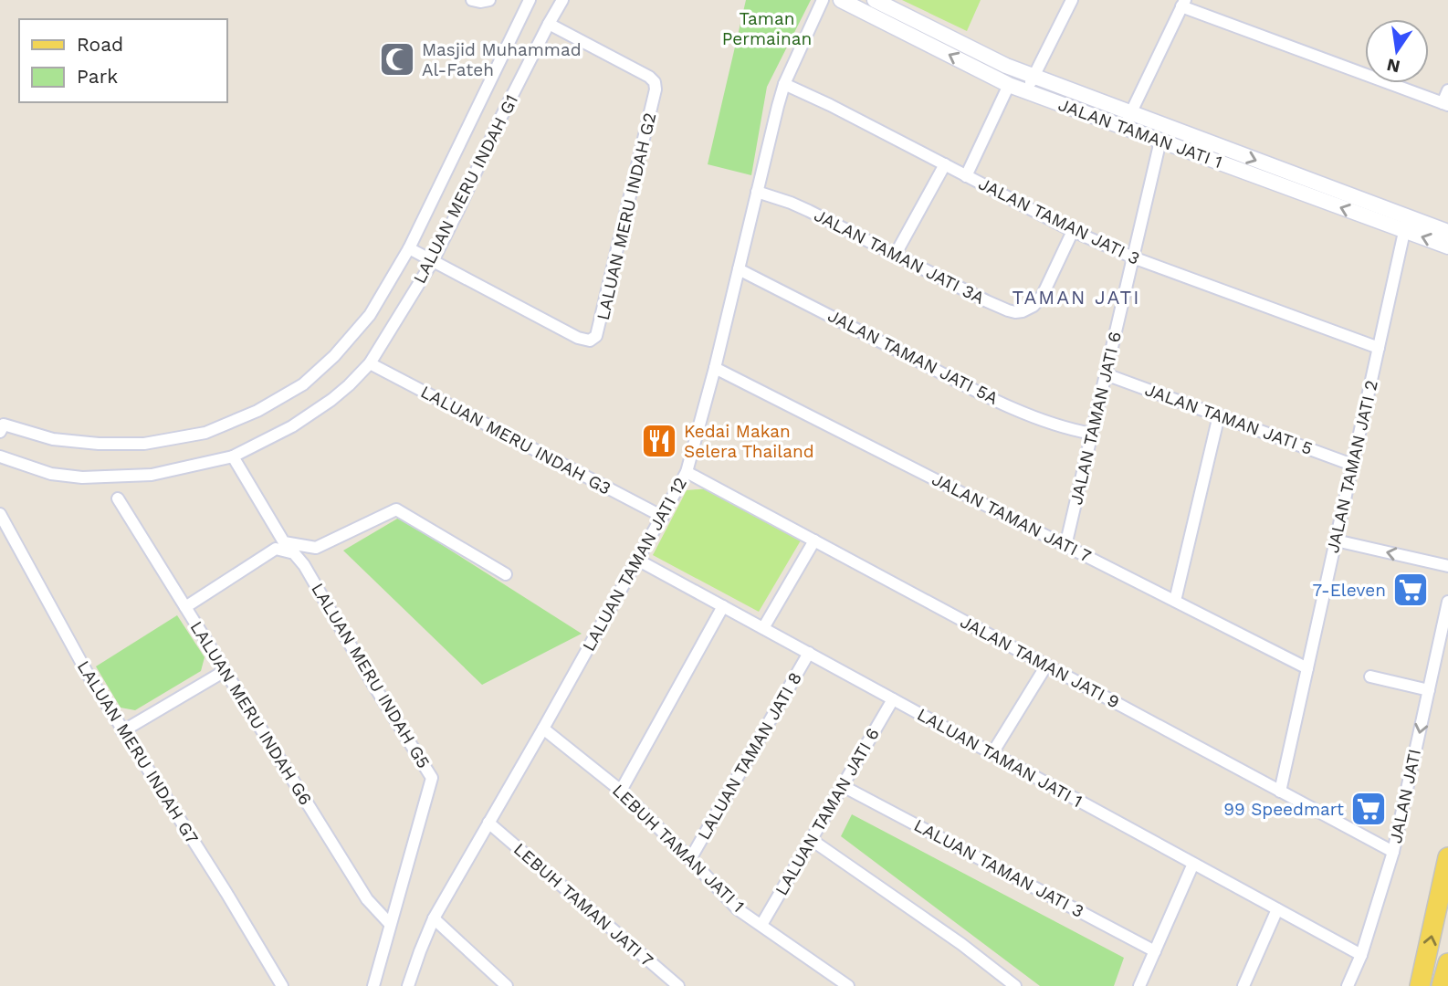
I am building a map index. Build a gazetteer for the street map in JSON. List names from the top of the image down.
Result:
{
  "streets": {
    "street": [
      "JALAN TAMAN JATI 1",
      "LALUAN MERU INDAH G1",
      "LALUAN MERU INDAH G2",
      "JALAN TAMAN JATI 3",
      "JALAN TAMAN JATI 3A",
      "JALAN TAMAN JATI 5A",
      "JALAN TAMAN JATI 6",
      "JALAN TAMAN JATI 5",
      "LALUAN MERU INDAH G3",
      "JALAN TAMAN JATI 2",
      "JALAN TAMAN JATI 7",
      "LALUAN TAMAN JATI 12",
      "JALAN TAMAN JATI 9",
      "LALUAN MERU INDAH G5",
      "LALUAN MERU INDAH G6",
      "LALUAN MERU INDAH G7",
      "LALUAN TAMAN JATI 8",
      "LALUAN TAMAN JATI 1",
      "JALAN JATI",
      "LALUAN TAMAN JATI 6",
      "LEBUH TAMAN JATI 1",
      "LALUAN TAMAN JATI 3",
      "LEBUH TAMAN JATI 7"
    ]
  },
  "crossings": [
    ["JALAN TAMAN JATI 1", "JALAN TAMAN JATI 6"],
    ["JALAN TAMAN JATI 1", "JALAN TAMAN JATI 2"],
    ["LALUAN MERU INDAH G1", "LALUAN MERU INDAH G2"],
    ["LALUAN MERU INDAH G1", "LALUAN MERU INDAH G3"],
    ["JALAN TAMAN JATI 3", "JALAN TAMAN JATI 3A"],
    ["JALAN TAMAN JATI 3", "JALAN TAMAN JATI 6"],
    ["JALAN TAMAN JATI 3", "JALAN TAMAN JATI 2"],
    ["JALAN TAMAN JATI 3", "LALUAN TAMAN JATI 12"],
    ["JALAN TAMAN JATI 3A", "LALUAN TAMAN JATI 12"],
    ["JALAN TAMAN JATI 5A", "JALAN TAMAN JATI 6"],
    ["JALAN TAMAN JATI 5A", "LALUAN TAMAN JATI 12"],
    ["JALAN TAMAN JATI 6", "JALAN TAMAN JATI 5"],
    ["JALAN TAMAN JATI 6", "JALAN TAMAN JATI 7"],
    ["JALAN TAMAN JATI 5", "JALAN TAMAN JATI 2"],
    ["LALUAN MERU INDAH G3", "LALUAN TAMAN JATI 12"],
    ["JALAN TAMAN JATI 2", "JALAN TAMAN JATI 7"],
    ["JALAN TAMAN JATI 2", "JALAN TAMAN JATI 9"],
    ["JALAN TAMAN JATI 7", "LALUAN TAMAN JATI 12"],
    ["LALUAN TAMAN JATI 12", "JALAN TAMAN JATI 9"],
    ["LALUAN TAMAN JATI 12", "LALUAN TAMAN JATI 1"],
    ["LALUAN TAMAN JATI 12", "LEBUH TAMAN JATI 1"],
    ["LALUAN TAMAN JATI 12", "LEBUH TAMAN JATI 7"],
    ["JALAN TAMAN JATI 9", "JALAN JATI"],
    ["LALUAN MERU INDAH G5", "LALUAN MERU INDAH G6"],
    ["LALUAN TAMAN JATI 8", "LALUAN TAMAN JATI 1"],
    ["LALUAN TAMAN JATI 8", "LEBUH TAMAN JATI 1"],
    ["LALUAN TAMAN JATI 1", "JALAN JATI"],
    ["LALUAN TAMAN JATI 1", "LALUAN TAMAN JATI 6"],
    ["LALUAN TAMAN JATI 6", "LEBUH TAMAN JATI 1"],
    ["LALUAN TAMAN JATI 6", "LALUAN TAMAN JATI 3"]
  ],
  "one_way": ["JALAN JATI"],
  "districts": ["TAMAN JATI"],
  "parks": ["Taman Permainan"],
  "places": {
    "mosque": ["Masjid Muhammad Al-Fateh"],
    "restaurant": ["Kedai Makan Selera Thailand"],
    "supermarket": ["7-Eleven", "99 Speedmart"]
  },
  "legend": ["Road", "Park"],
  "north": "bottom"
}
